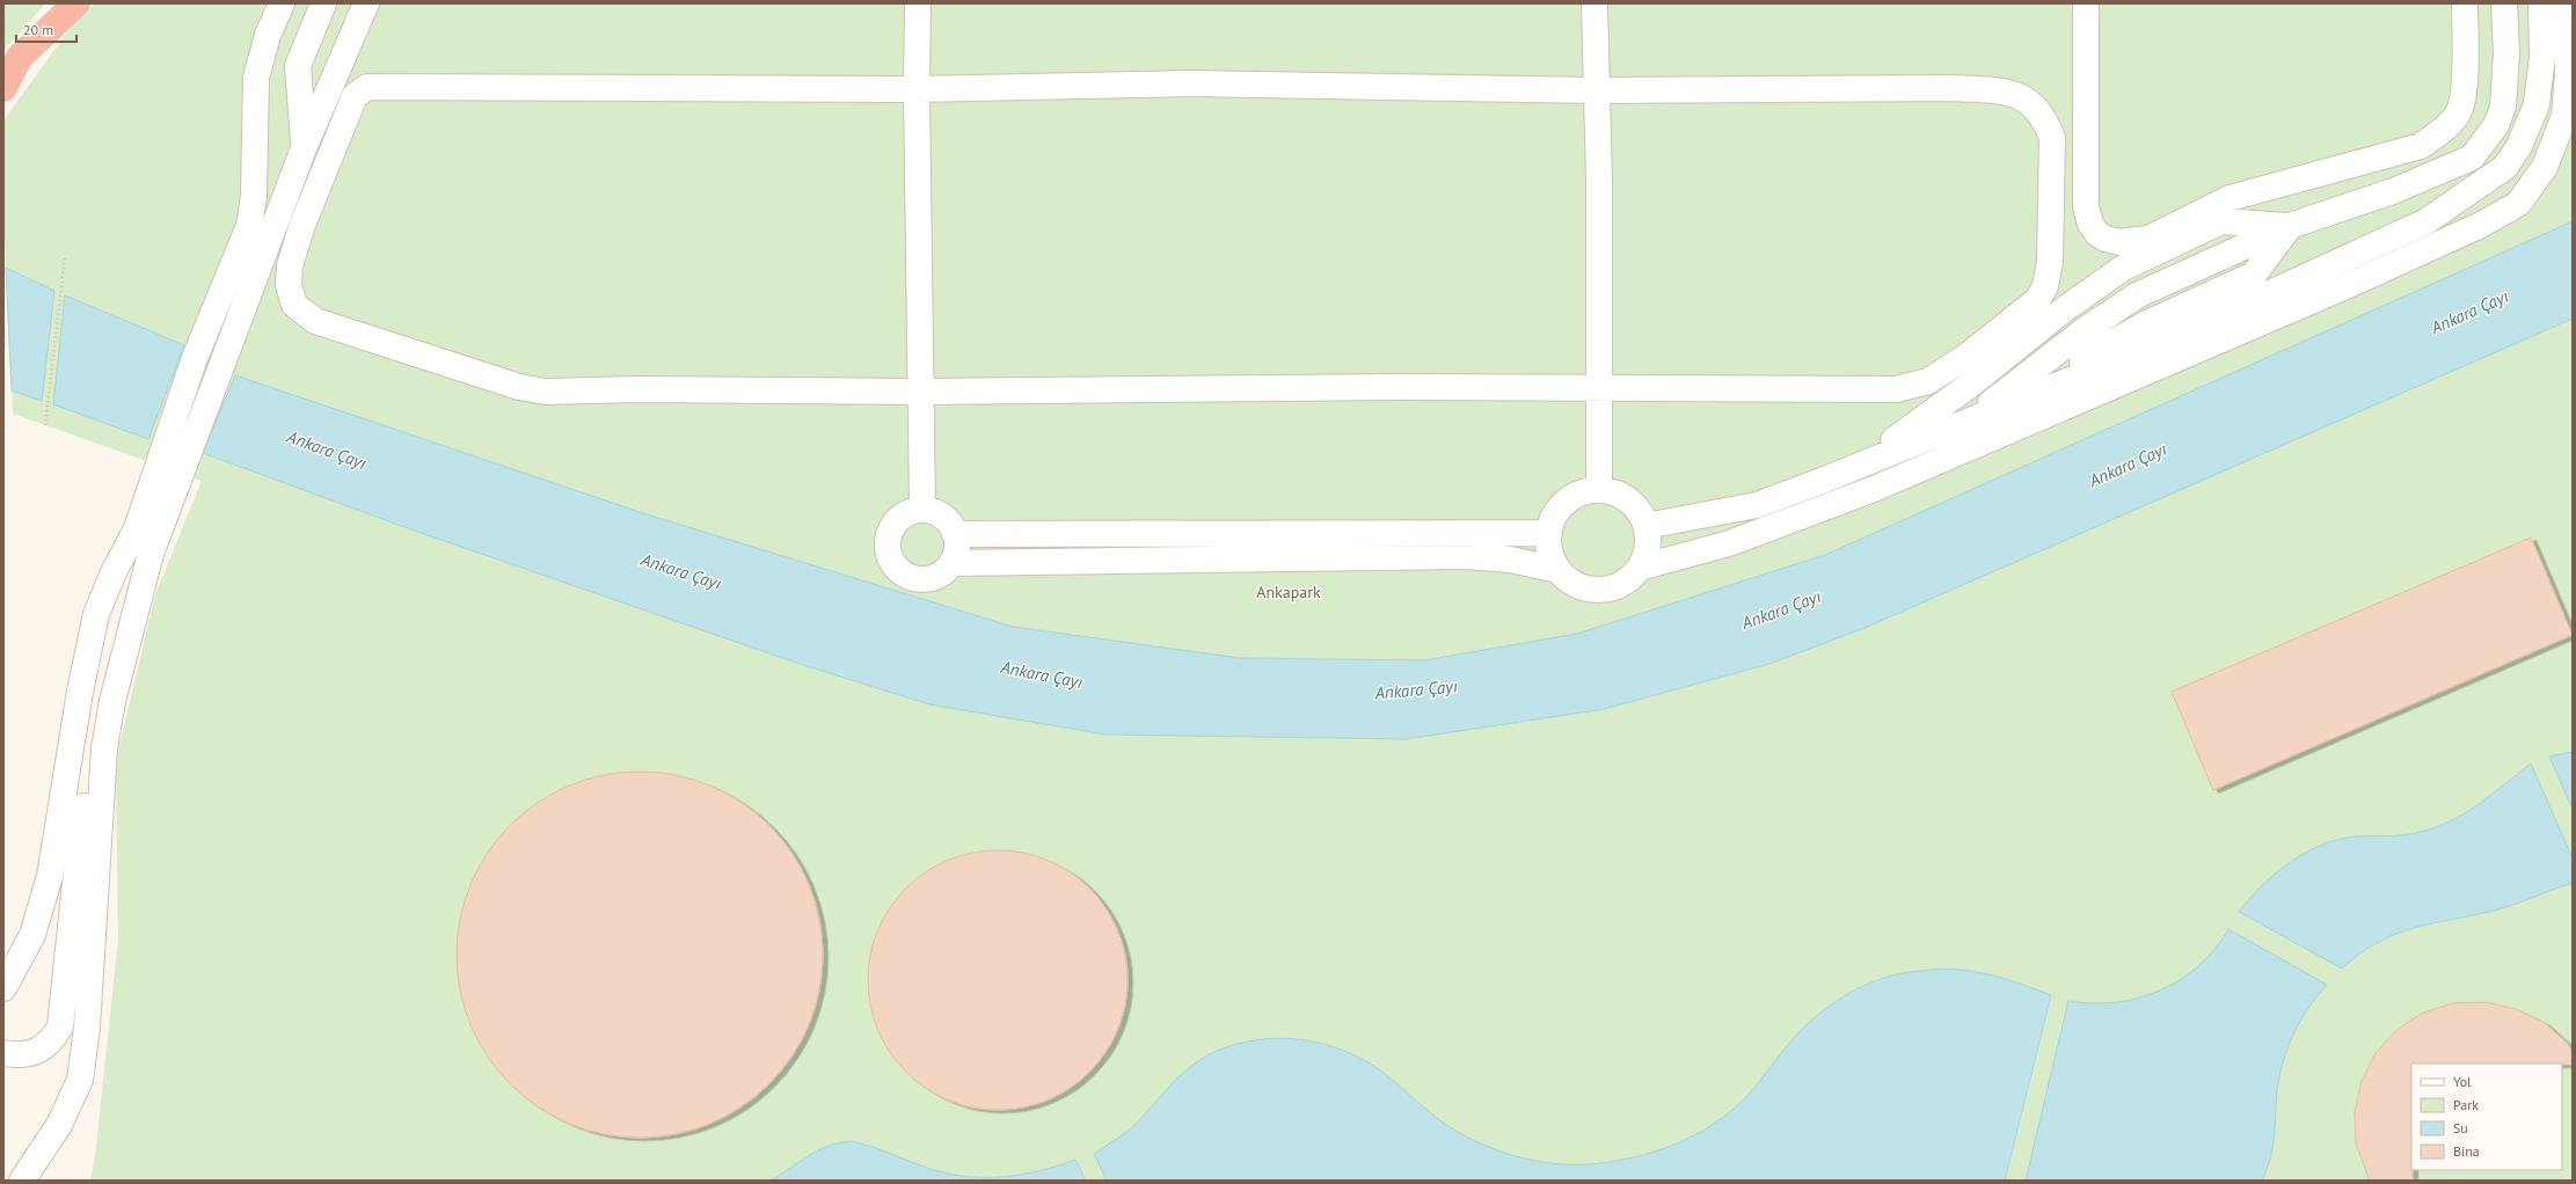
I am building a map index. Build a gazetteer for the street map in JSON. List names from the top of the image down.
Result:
{
  "water": ["Ankara Çayı"],
  "parks": ["Ankapark"],
  "legend": [
    "Yol",
    "Park",
    "Su",
    "Bina"
  ],
  "scale_bar": "20 m"
}
